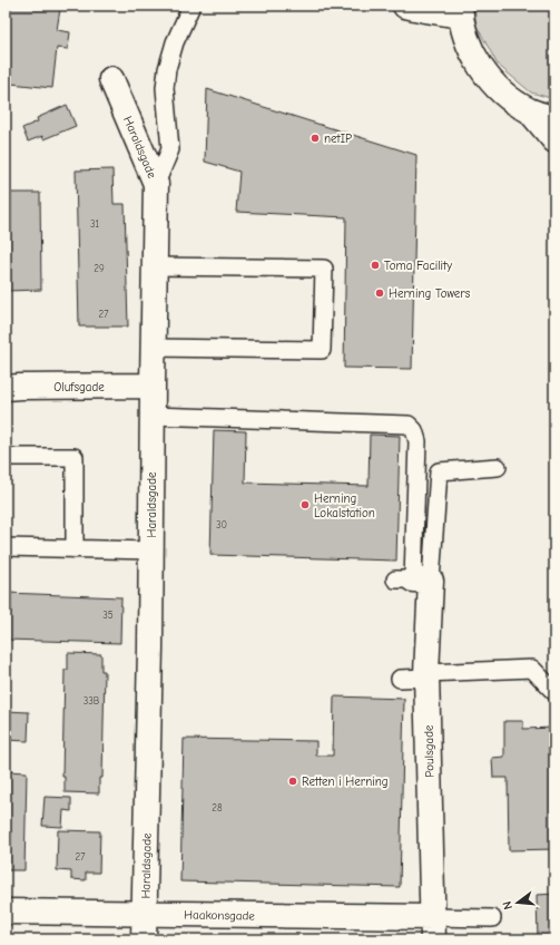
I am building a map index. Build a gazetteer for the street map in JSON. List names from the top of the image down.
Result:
{
  "streets": {
    "street": [
      "Haraldsgade",
      "Olufsgade",
      "Poulsgade",
      "Haakonsgade"
    ]
  },
  "crossings": [
    ["Haraldsgade", "Olufsgade"],
    ["Haraldsgade", "Haakonsgade"],
    ["Poulsgade", "Haakonsgade"]
  ],
  "places": [
    "netIP",
    "Toma Facility",
    "Herning Towers",
    "Herning Lokalstation",
    "Retten i Herning"
  ],
  "house_numbers": [
    "31",
    "29",
    "27",
    "30",
    "35",
    "33B",
    "28",
    "27"
  ],
  "north": "left"
}
